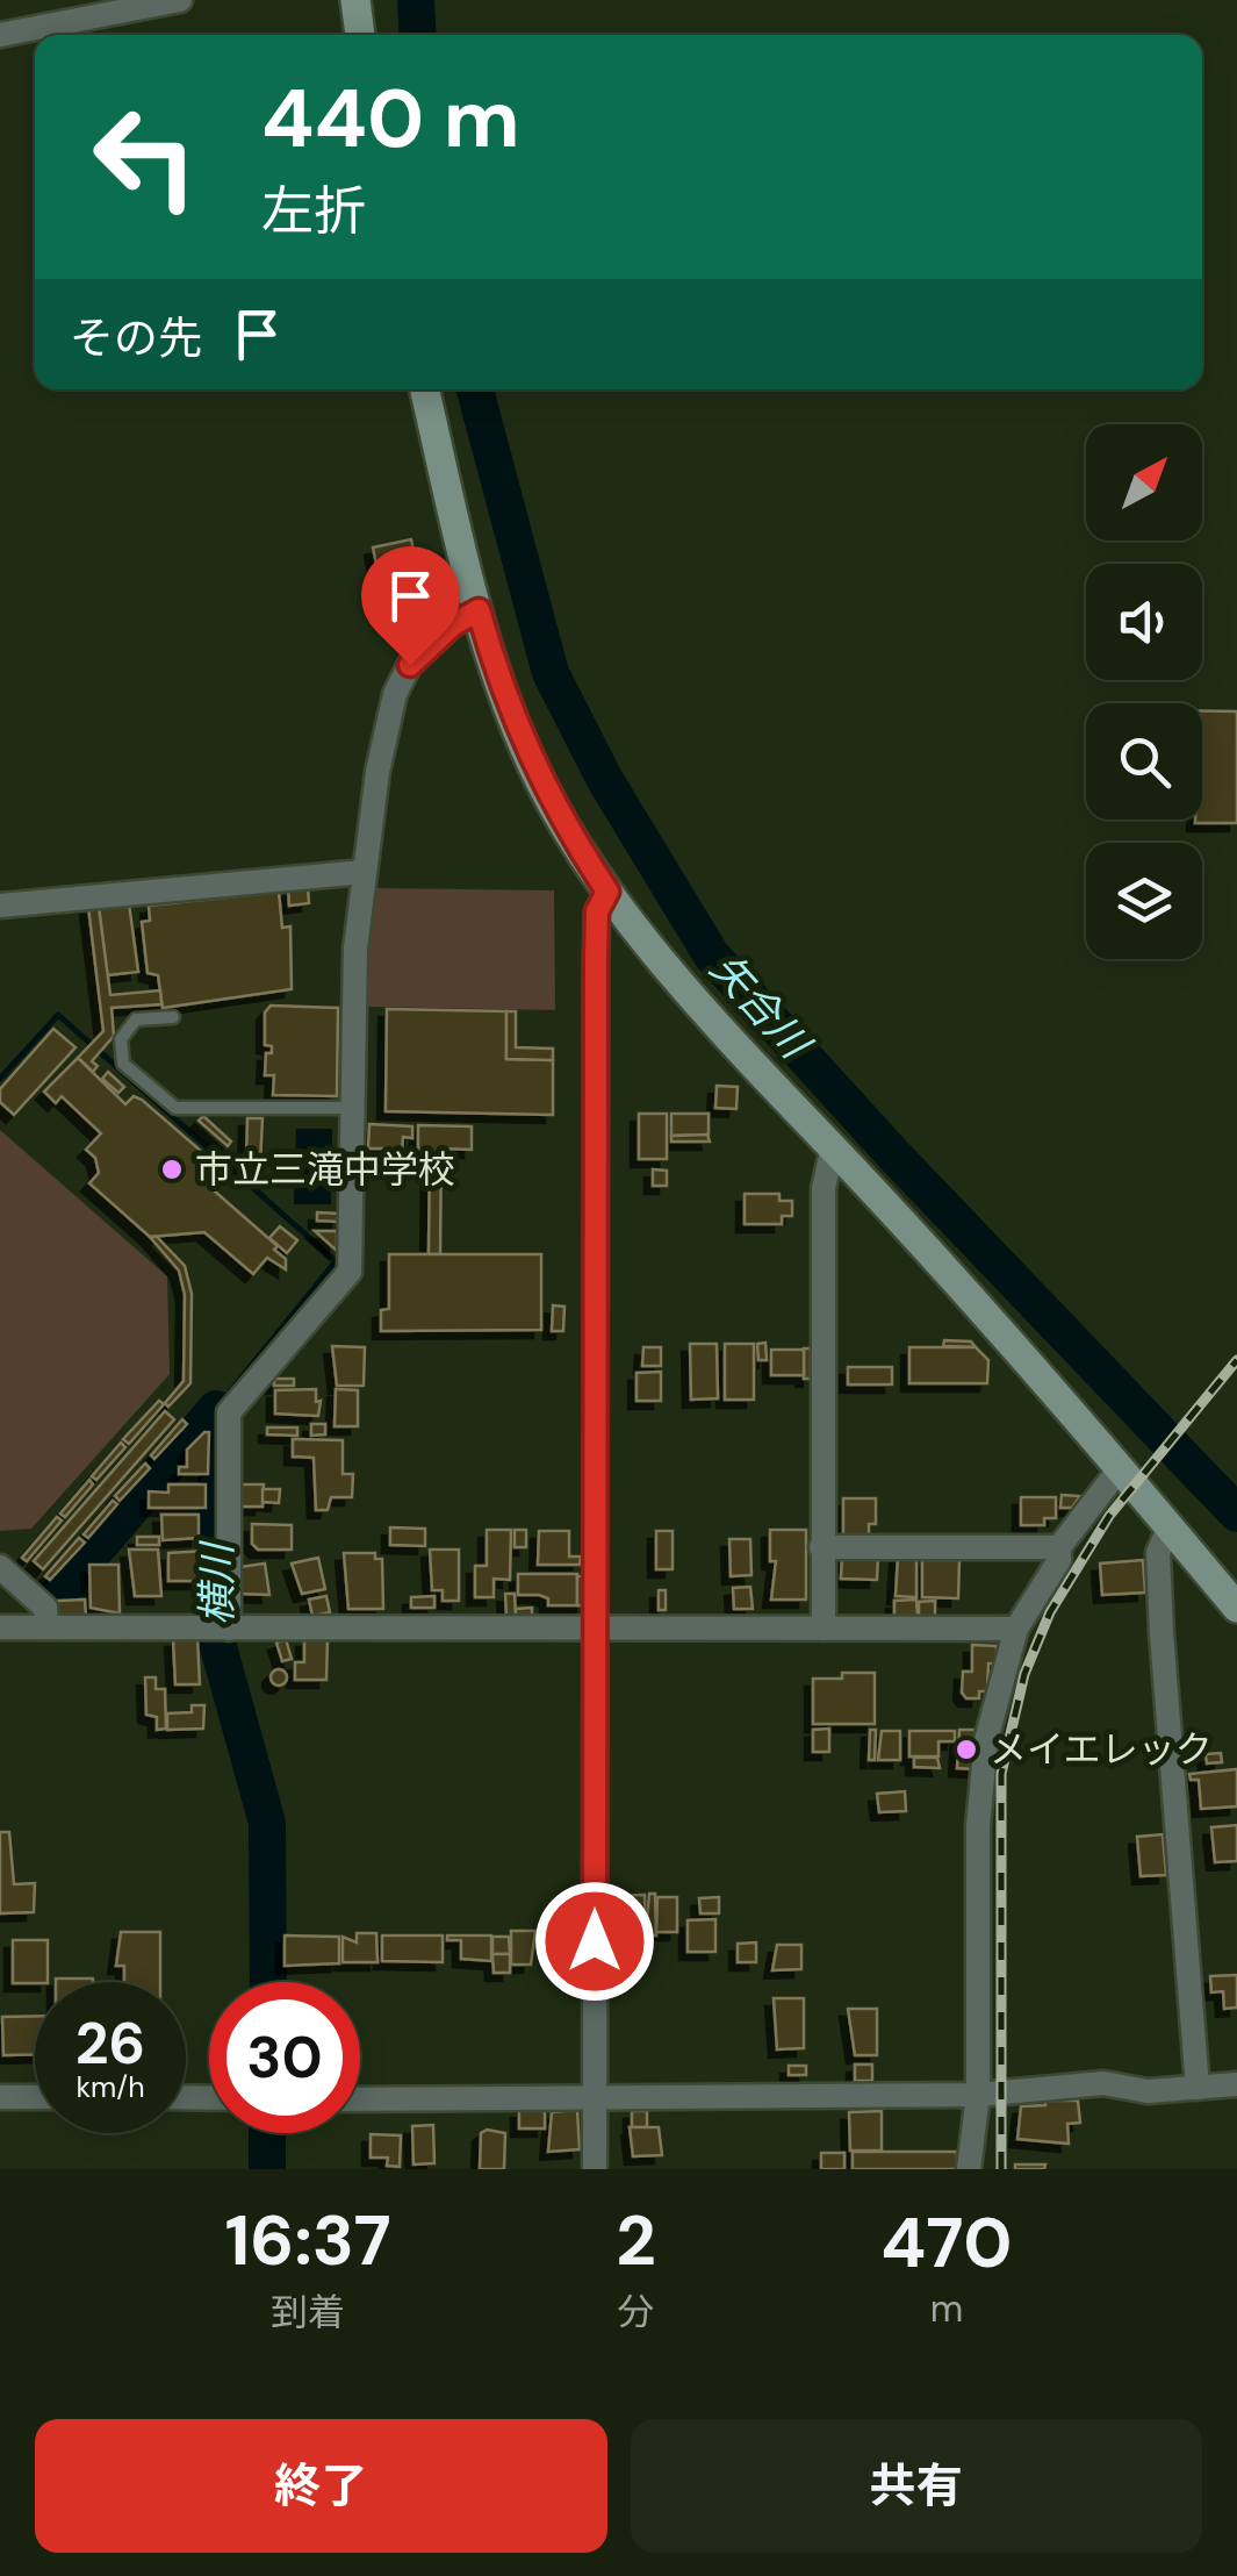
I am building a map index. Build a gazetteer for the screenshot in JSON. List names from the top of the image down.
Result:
{
  "water": ["矢合川", "横川"],
  "places": ["市立三滝中学校", "メイエレック"],
  "north": "top right",
  "page": {
    "turn": ["440 m", "左折"],
    "then": "その先",
    "speed": "26 km/h",
    "limit": "30",
    "eta": [
      "16:37",
      "到着",
      "2",
      "分",
      "470",
      "m"
    ],
    "buttons": ["終了", "共有"]
  }
}
